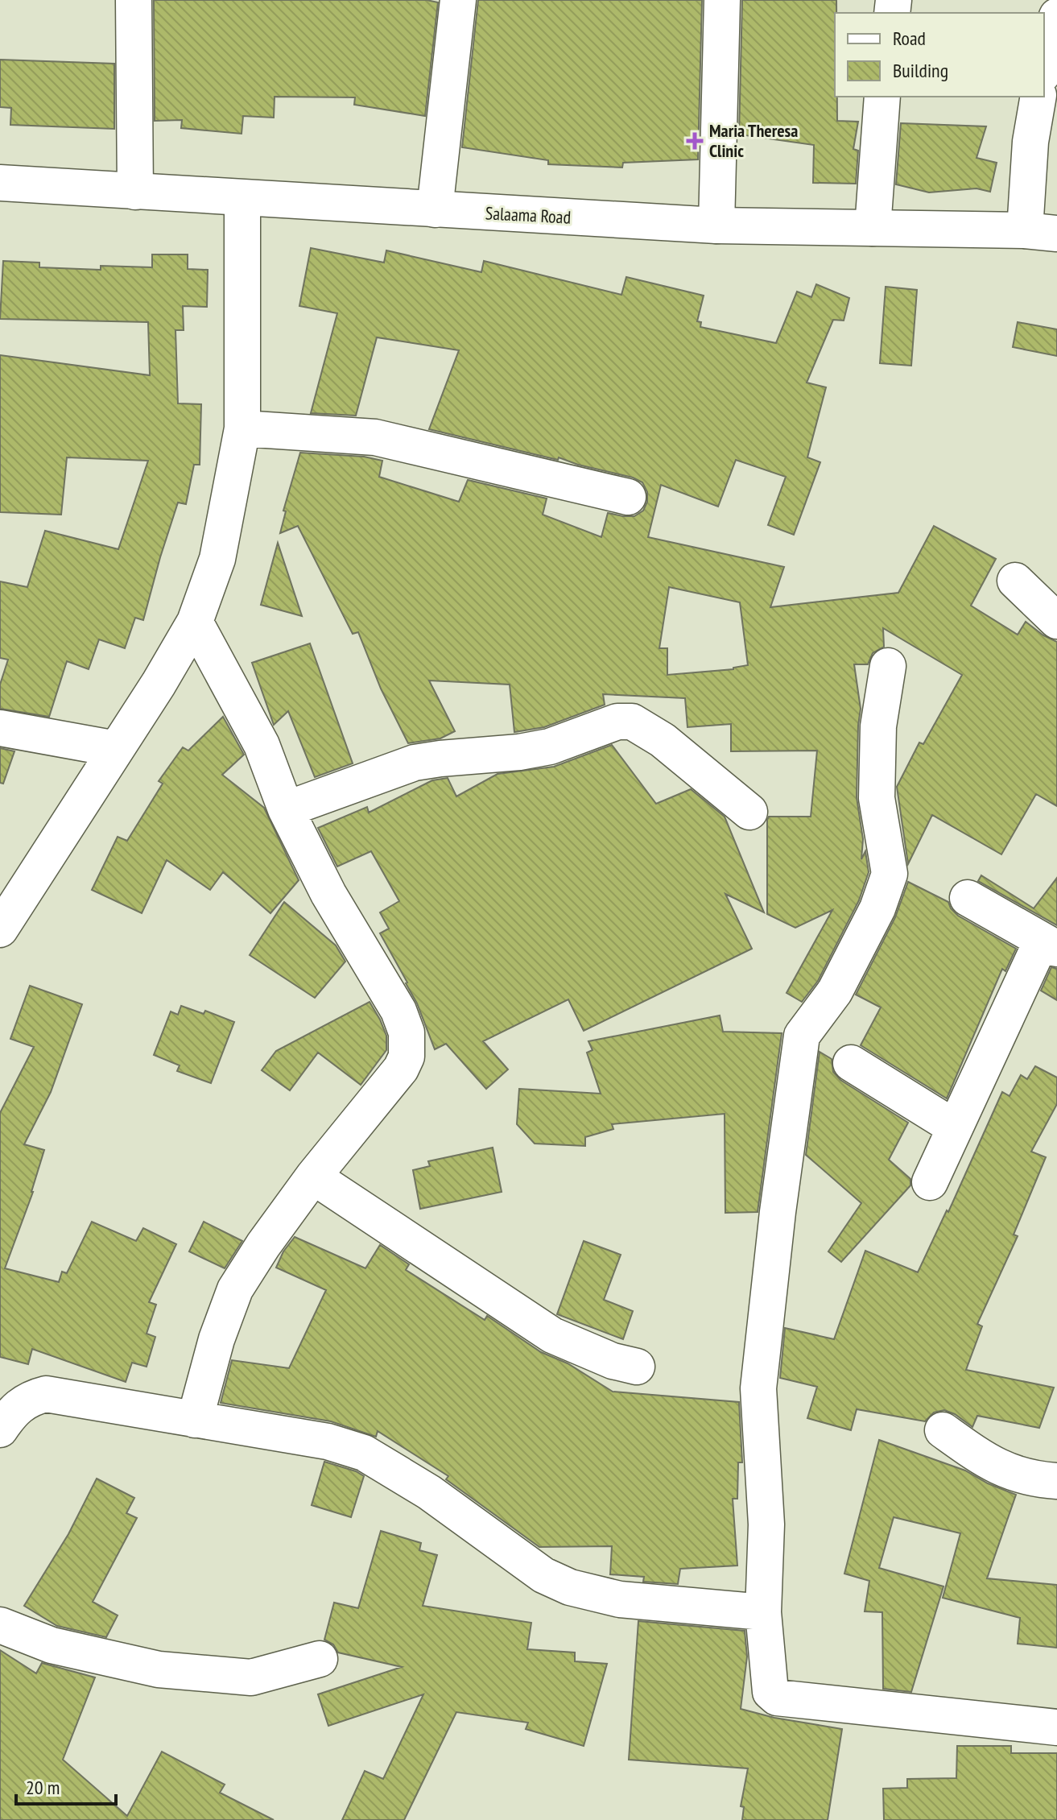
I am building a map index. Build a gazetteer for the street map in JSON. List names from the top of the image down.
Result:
{
  "streets": {
    "street": ["Salaama Road"]
  },
  "places": {
    "health": ["Maria Theresa Clinic"]
  },
  "legend": ["Road", "Building"],
  "scale_bar": "20 m"
}
